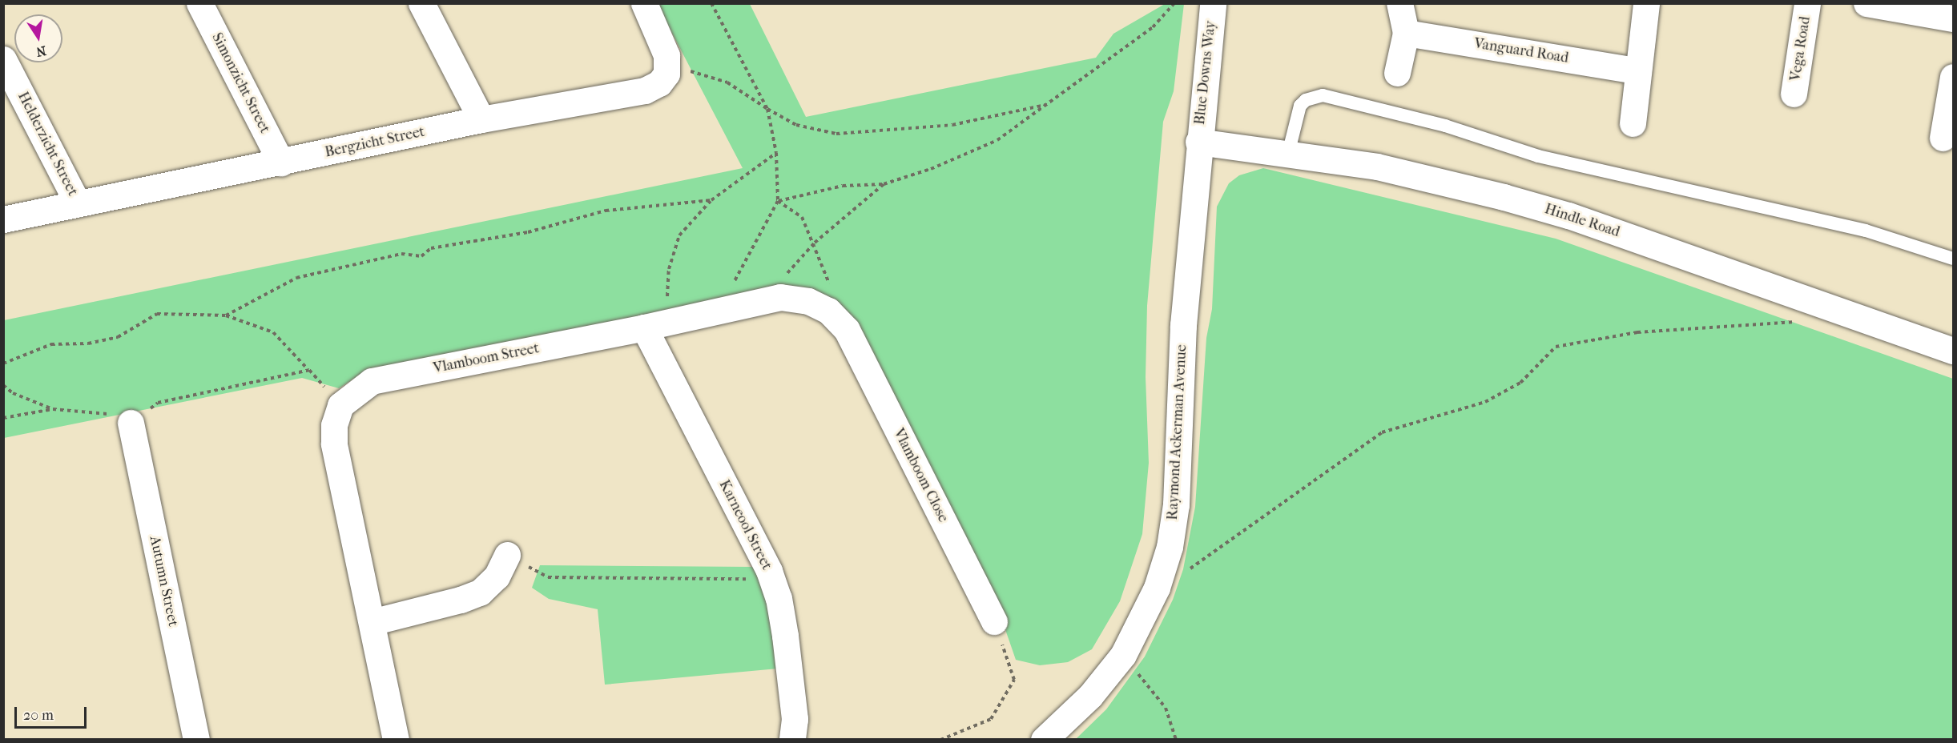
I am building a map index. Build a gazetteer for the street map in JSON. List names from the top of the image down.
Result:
{
  "streets": {
    "street": [
      "Vega Road",
      "Vanguard Road",
      "Blue Downs Way",
      "Simonzicht Street",
      "Bergzicht Street",
      "Helderzicht Street",
      "Hindle Road",
      "Vlamboom Street",
      "Raymond Ackerman Avenue",
      "Vlamboom Close",
      "Karneool Street",
      "Autumn Street"
    ]
  },
  "crossings": [
    ["Blue Downs Way", "Hindle Road"],
    ["Blue Downs Way", "Raymond Ackerman Avenue"],
    ["Simonzicht Street", "Bergzicht Street"],
    ["Bergzicht Street", "Helderzicht Street"],
    ["Hindle Road", "Raymond Ackerman Avenue"],
    ["Vlamboom Street", "Vlamboom Close"],
    ["Vlamboom Street", "Karneool Street"]
  ],
  "scale_bar": "20 m",
  "north": "bottom"
}
